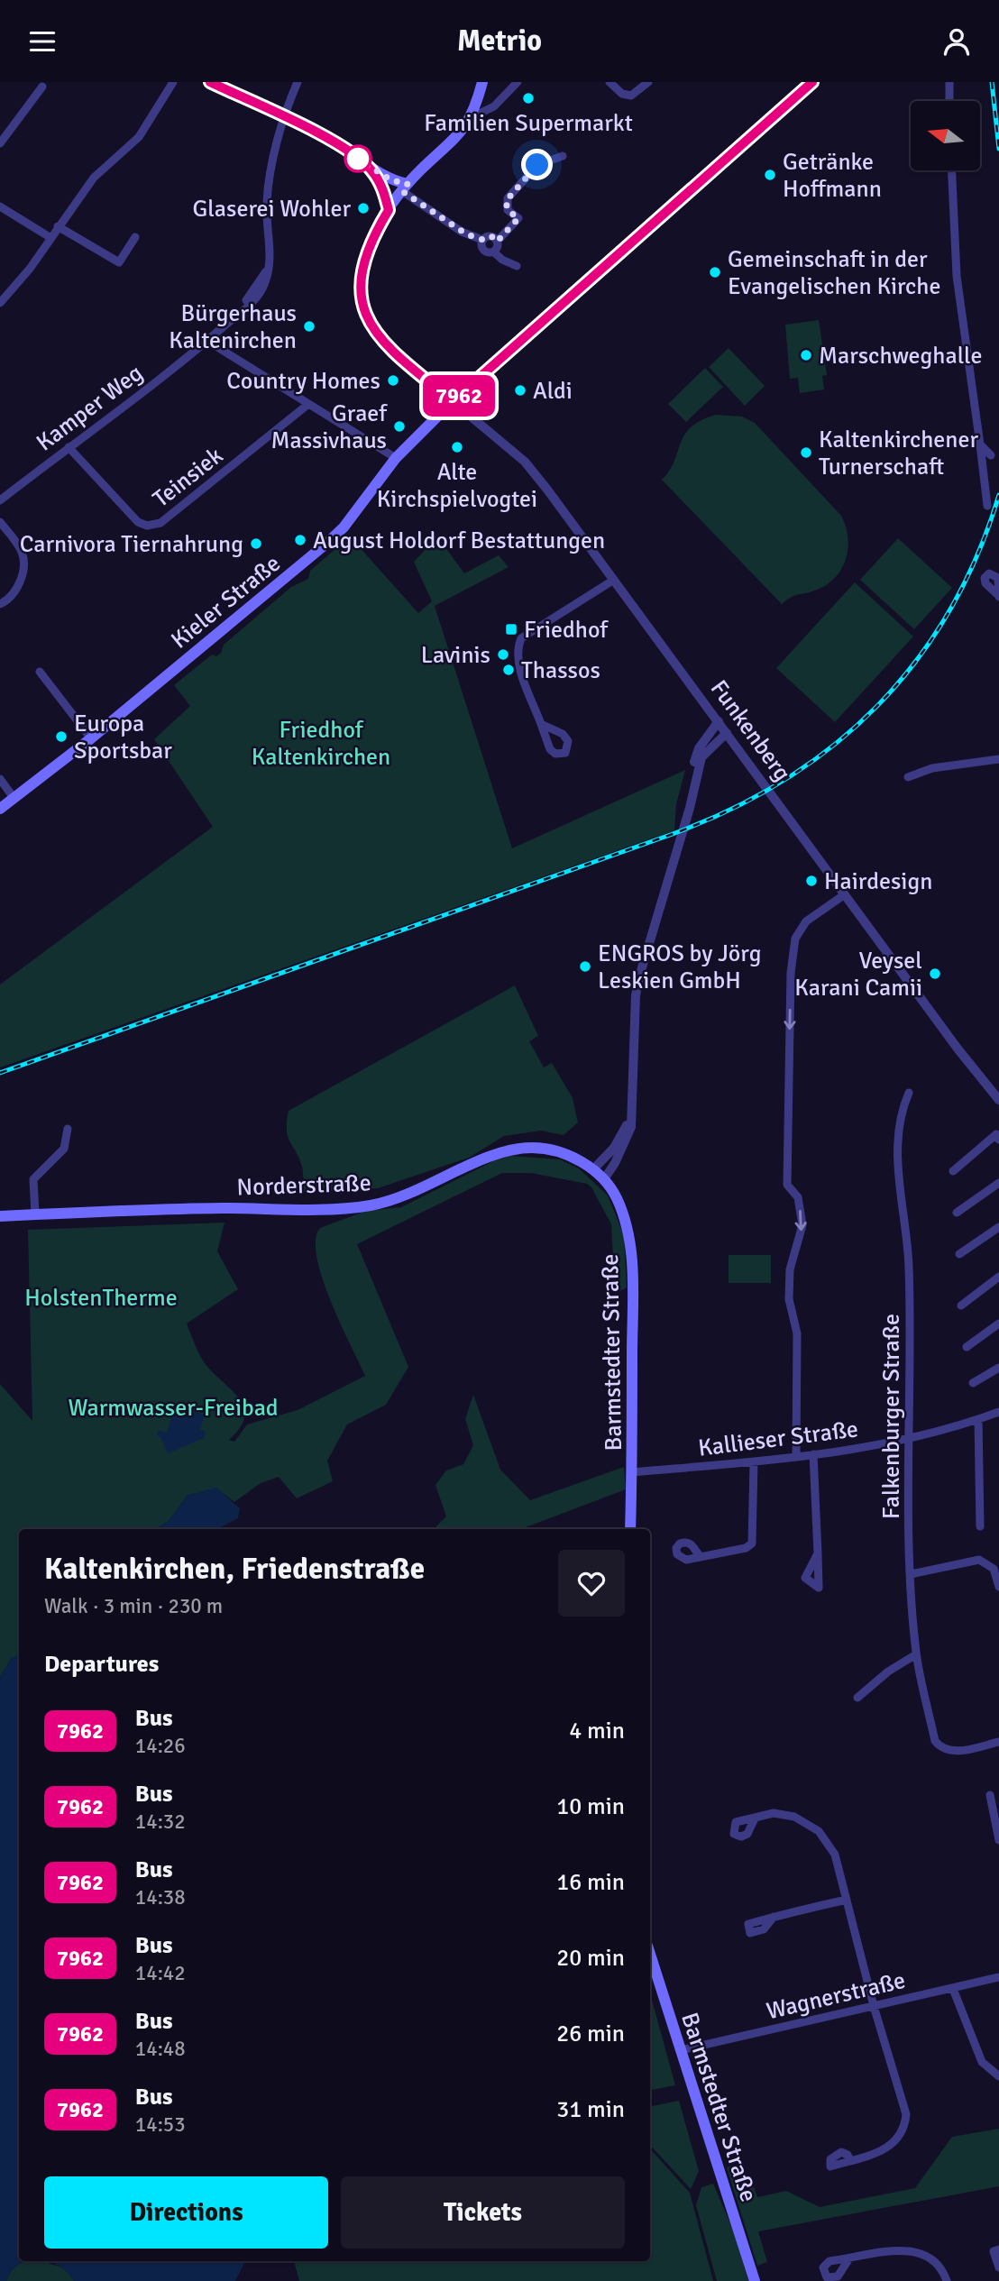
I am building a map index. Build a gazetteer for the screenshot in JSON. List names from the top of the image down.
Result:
{
  "streets": {
    "main road": ["Kieler Straße", "Norderstraße", "Barmstedter Straße"],
    "street": [
      "Kamper Weg",
      "Teinsiek",
      "Funkenberg",
      "Falkenburger Straße",
      "Kallieser Straße",
      "Wagnerstraße"
    ]
  },
  "crossings": [
    ["Kamper Weg", "Teinsiek"],
    ["Kieler Straße", "Funkenberg"],
    ["Norderstraße", "Barmstedter Straße"],
    ["Barmstedter Straße", "Kallieser Straße"],
    ["Barmstedter Straße", "Wagnerstraße"],
    ["Falkenburger Straße", "Kallieser Straße"]
  ],
  "parks": ["Friedhof Kaltenkirchen", "HolstenTherme", "Warmwasser-Freibad"],
  "places": {
    "other": [
      "Familien Supermarkt",
      "Getränke Hoffmann",
      "Glaserei Wohler",
      "Gemeinschaft in der Evangelischen Kirche",
      "Bürgerhaus Kaltenirchen",
      "Marschweghalle",
      "Country Homes",
      "Aldi",
      "Graef Massivhaus",
      "Alte Kirchspielvogtei",
      "Kaltenkirchener Turnerschaft",
      "August Holdorf Bestattungen",
      "Carnivora Tiernahrung",
      "Lavinis",
      "Thassos",
      "Europa Sportsbar",
      "Hairdesign",
      "ENGROS by Jörg Leskien GmbH",
      "Veysel Karani Camii"
    ],
    "transit": ["Friedhof"]
  },
  "lines": ["bus line 7962"],
  "north": "left",
  "page": {
    "header": "Metrio",
    "on_map": "7962",
    "heading": [
      ["Kaltenkirchen, Friedenstraße", "Walk · 3 min · 230 m"],
      "Departures"
    ],
    "list": [
      {
        "mark": "7962",
        "name": "Bus",
        "note": "14:26",
        "value": "4 min"
      },
      {
        "mark": "7962",
        "name": "Bus",
        "note": "14:32",
        "value": "10 min"
      },
      {
        "mark": "7962",
        "name": "Bus",
        "note": "14:38",
        "value": "16 min"
      },
      {
        "mark": "7962",
        "name": "Bus",
        "note": "14:42",
        "value": "20 min"
      },
      {
        "mark": "7962",
        "name": "Bus",
        "note": "14:48",
        "value": "26 min"
      },
      {
        "mark": "7962",
        "name": "Bus",
        "note": "14:53",
        "value": "31 min"
      }
    ],
    "buttons": ["Directions", "Tickets"]
  }
}
